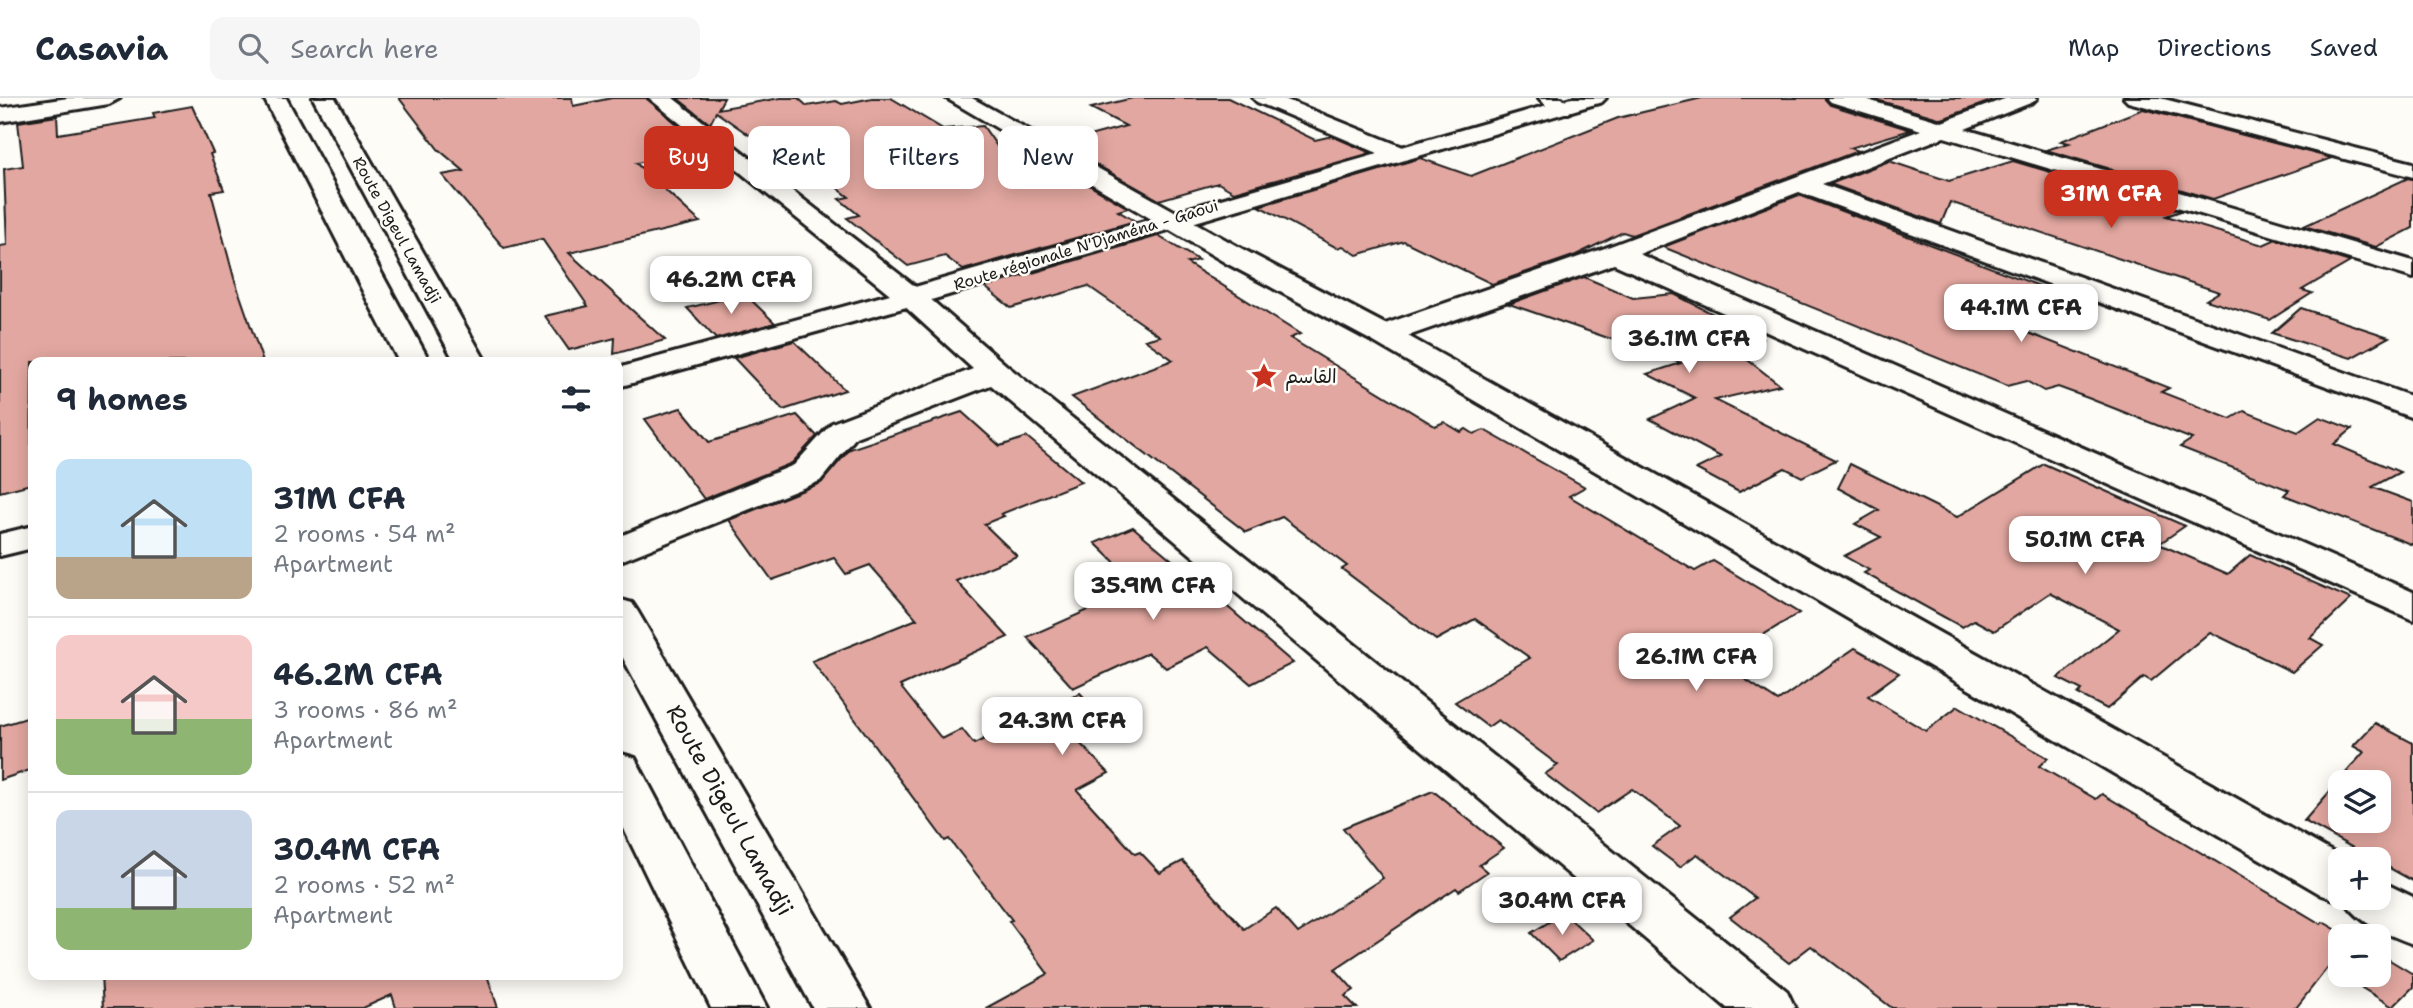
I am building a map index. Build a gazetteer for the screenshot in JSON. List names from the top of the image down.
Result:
{
  "streets": {
    "street": ["Route Digeul Lamadji", "Route régionale N'Djaména - Gaoui"]
  },
  "places": {
    "place": ["القاسم"]
  },
  "page": {
    "header": "Casavia",
    "search": "Search here",
    "nav": ["Map", "Directions", "Saved"],
    "chip": [
      "Buy",
      "Rent",
      "Filters",
      "New"
    ],
    "price": [
      "31M CFA",
      "46.2M CFA",
      "44.1M CFA",
      "36.1M CFA",
      "50.1M CFA",
      "35.9M CFA",
      "26.1M CFA",
      "24.3M CFA",
      "30.4M CFA"
    ],
    "heading": "9 homes",
    "list": [
      {
        "name": "31M CFA",
        "note": "2 rooms · 54 m² · Apartment"
      },
      {
        "name": "46.2M CFA",
        "note": "3 rooms · 86 m² · Apartment"
      },
      {
        "name": "30.4M CFA",
        "note": "2 rooms · 52 m² · Apartment"
      }
    ],
    "map_buttons": ["+", "−"]
  }
}
